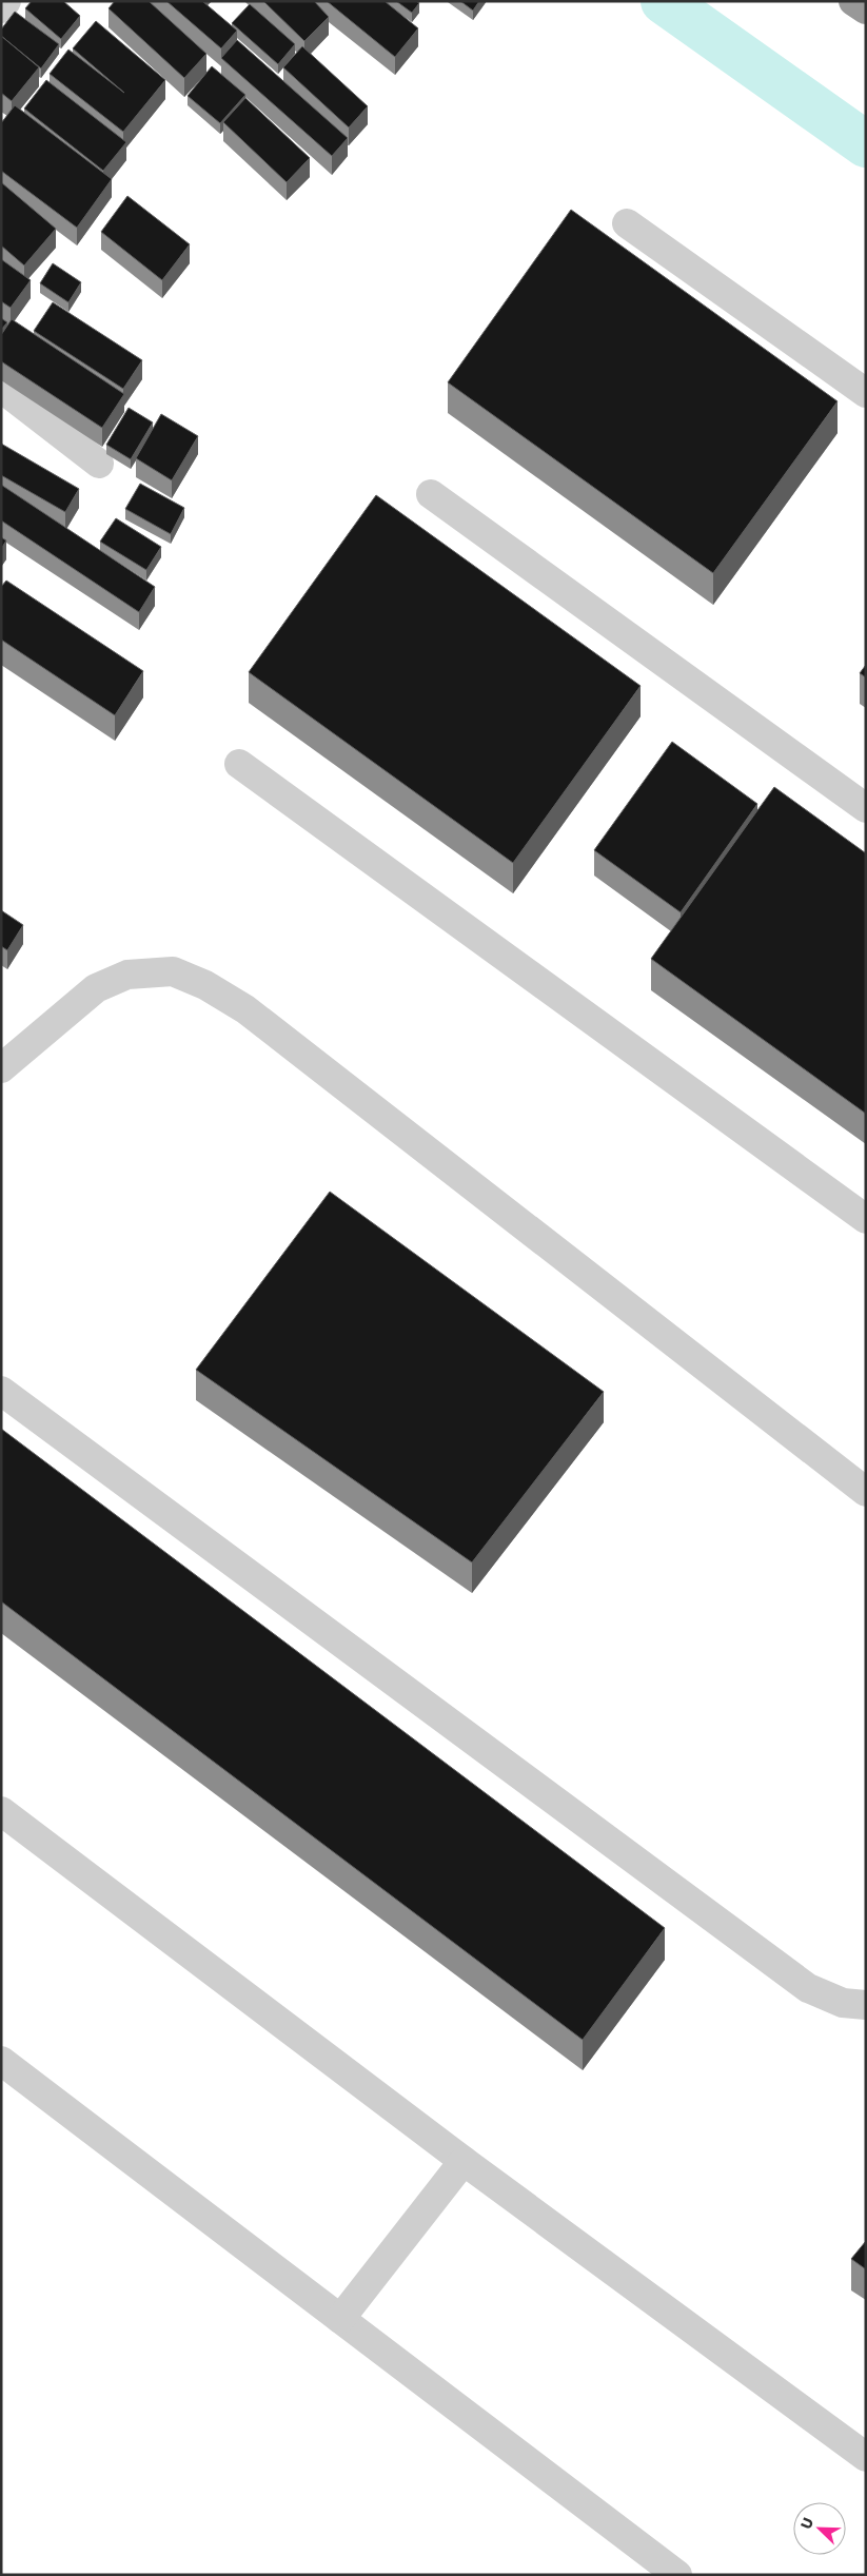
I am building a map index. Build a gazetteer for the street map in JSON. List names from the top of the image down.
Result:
{
  "north": "top left"
}
